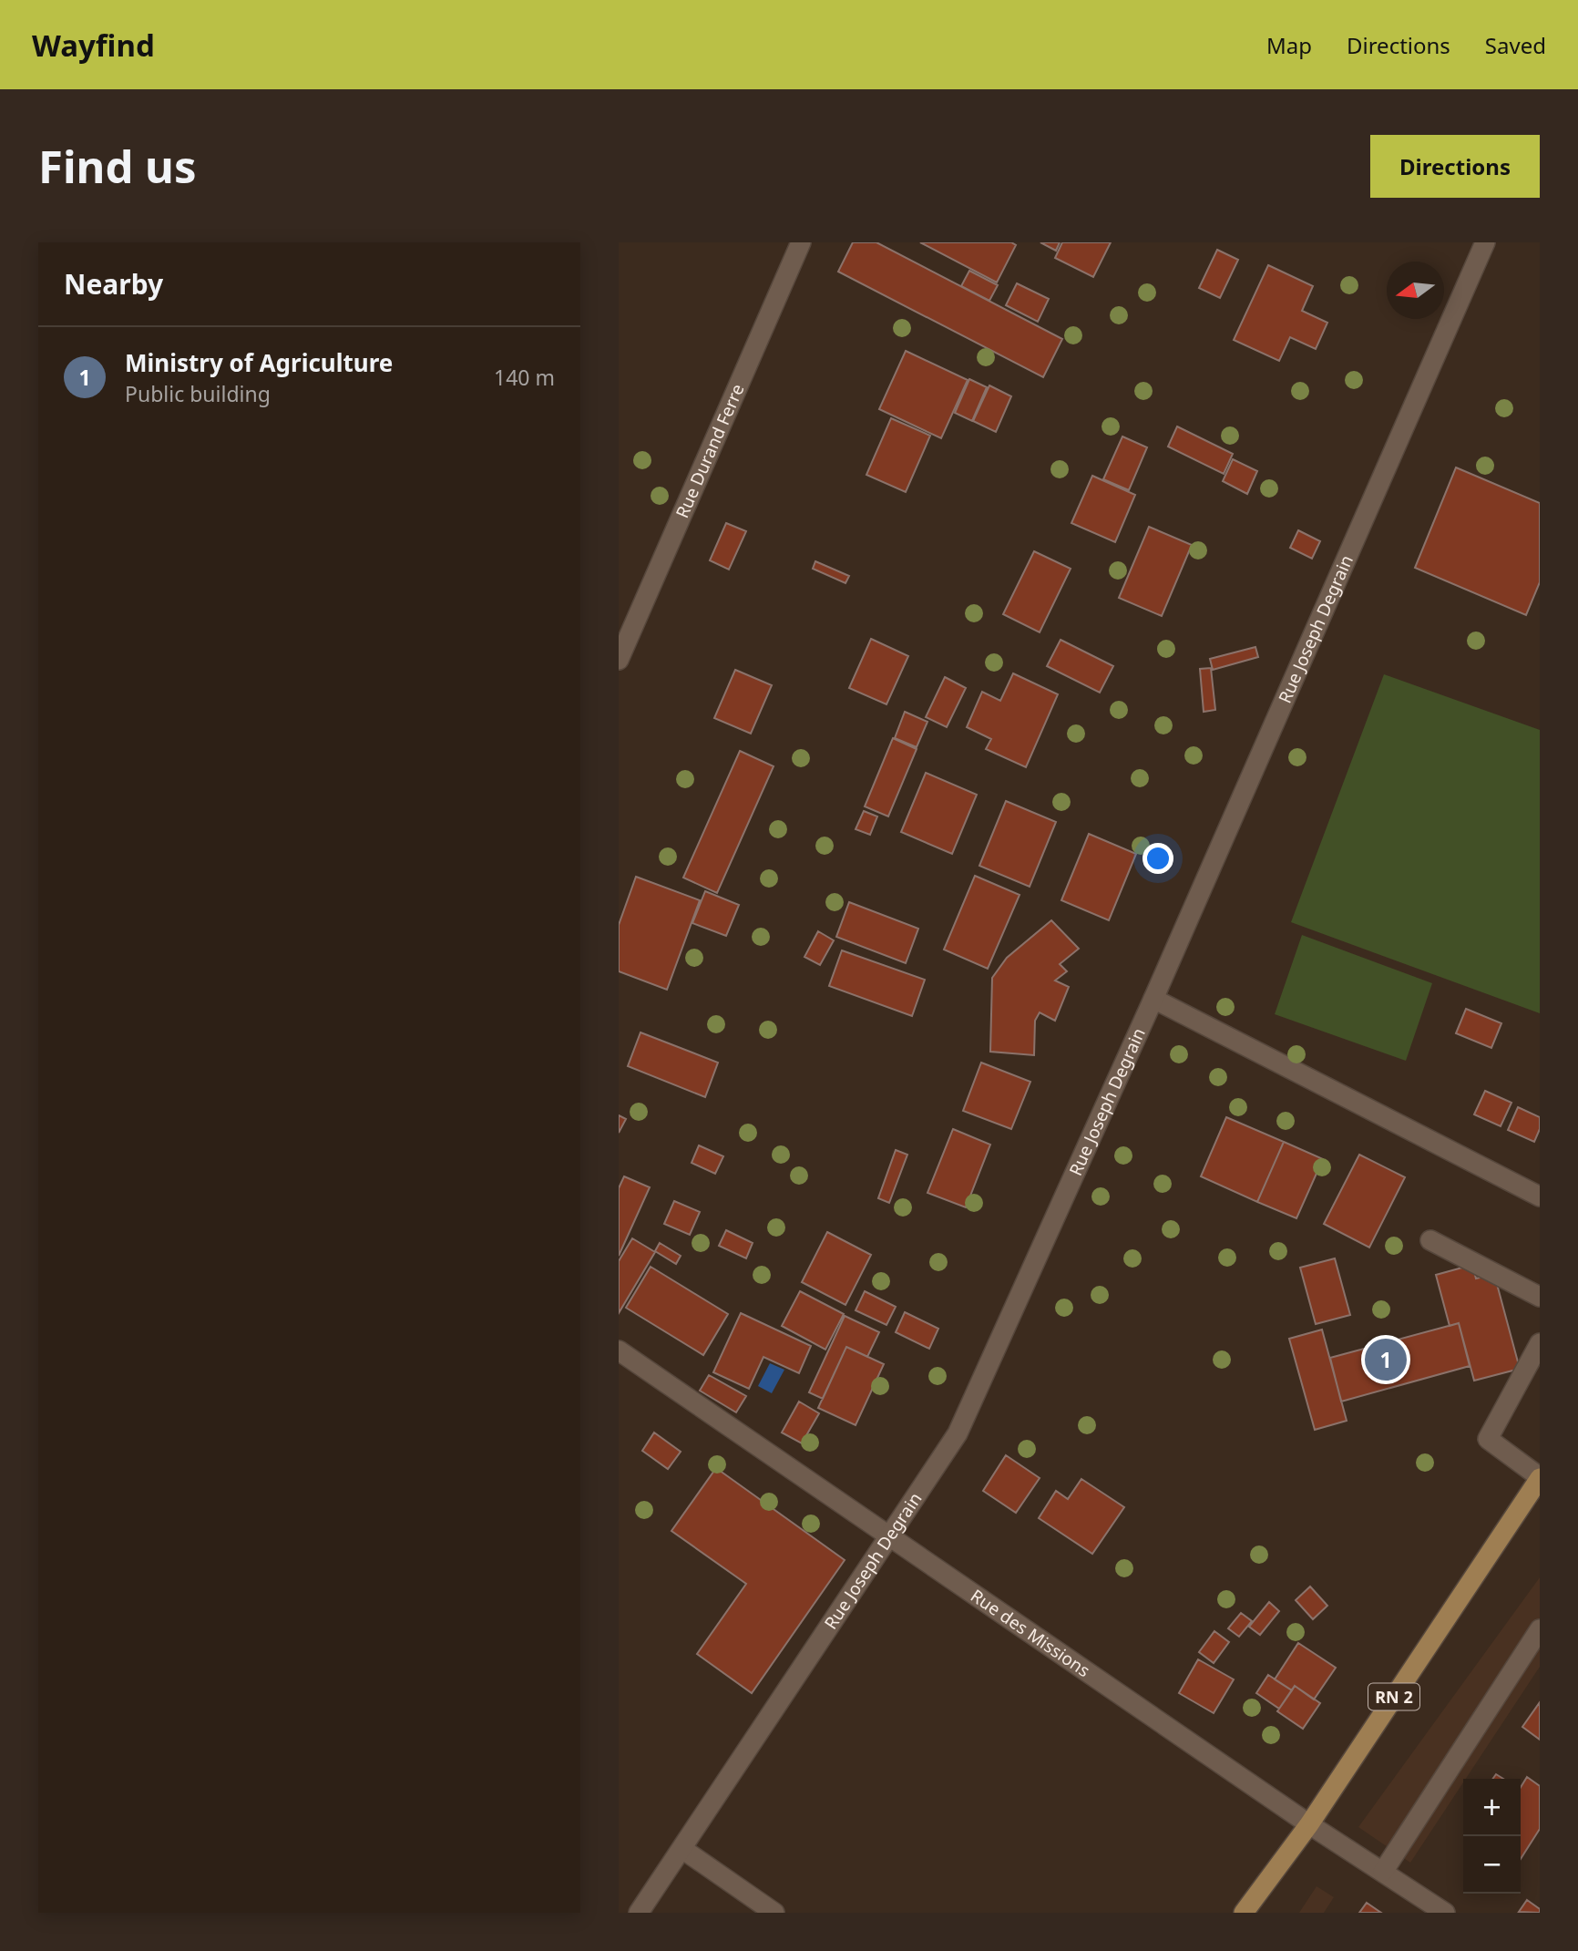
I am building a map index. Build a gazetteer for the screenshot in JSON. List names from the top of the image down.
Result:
{
  "streets": {
    "main road": ["RN 2"],
    "street": ["Rue Durand Ferre", "Rue Joseph Degrain", "Rue des Missions"]
  },
  "crossings": [
    ["Rue Joseph Degrain", "Rue des Missions"],
    ["Rue des Missions", "RN 2"]
  ],
  "north": "left",
  "page": {
    "header": "Wayfind",
    "nav": ["Map", "Directions", "Saved"],
    "buttons": "Directions",
    "title": "Find us",
    "heading": "Nearby",
    "list": [
      {
        "mark": "1",
        "name": "Ministry of Agriculture",
        "note": "Public building",
        "value": "140 m"
      }
    ],
    "pins": "1",
    "map_buttons": ["+", "−"]
  }
}
